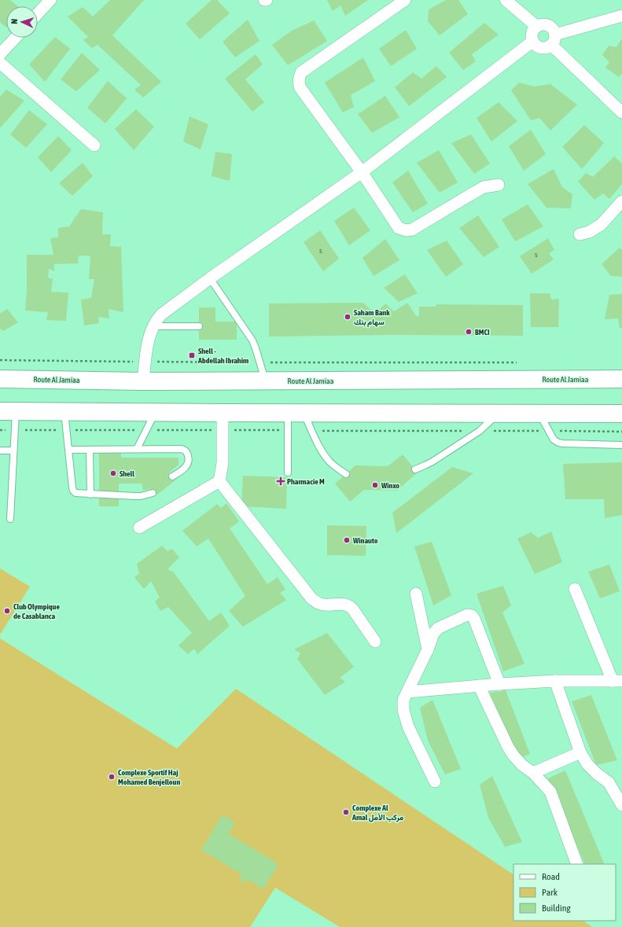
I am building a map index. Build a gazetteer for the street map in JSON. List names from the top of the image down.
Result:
{
  "streets": {
    "main road": ["Route Al Jamiaa"]
  },
  "places": {
    "other": [
      "Saham Bank سهام بنك",
      "BMCI",
      "Shell",
      "Winxo",
      "Winauto",
      "Club Olympique de Casablanca",
      "Complexe Sportif Haj Mohamed Benjelloun",
      "Complexe Al Amal مركب الأمل"
    ],
    "transit": ["Shell - Abdellah Ibrahim"],
    "health": ["Pharmacie M"]
  },
  "house_numbers": ["5", "5"],
  "legend": ["Road", "Park", "Building"],
  "north": "left"
}
